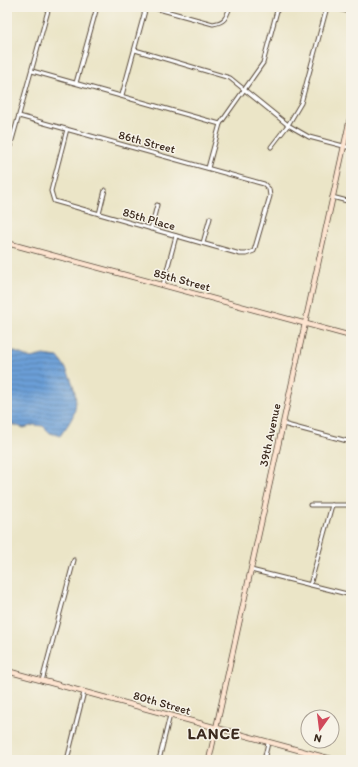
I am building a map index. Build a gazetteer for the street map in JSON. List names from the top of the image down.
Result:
{
  "streets": {
    "street": [
      "86th Street",
      "85th Place",
      "85th Street",
      "39th Avenue",
      "80th Street"
    ]
  },
  "crossings": [
    ["86th Street", "85th Place"],
    ["85th Street", "39th Avenue"],
    ["39th Avenue", "80th Street"]
  ],
  "districts": ["LANCE"],
  "north": "bottom"
}
